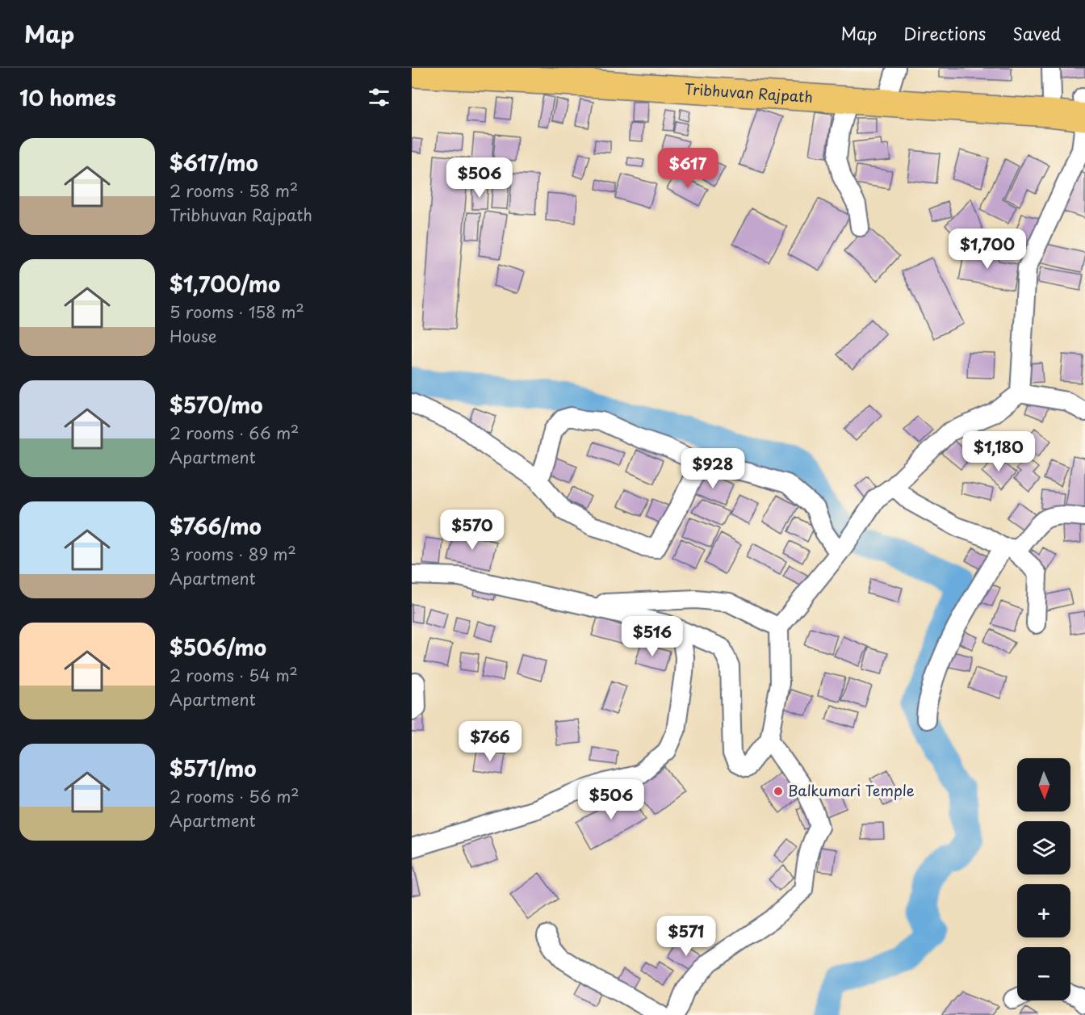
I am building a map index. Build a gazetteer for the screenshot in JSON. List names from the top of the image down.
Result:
{
  "streets": {
    "highway": ["Tribhuvan Rajpath"]
  },
  "places": ["Balkumari Temple"],
  "north": "bottom",
  "page": {
    "header": "Map",
    "nav": ["Map", "Directions", "Saved"],
    "heading": "10 homes",
    "list": [
      {
        "name": "$617/mo",
        "note": "2 rooms · 58 m² · Tribhuvan Rajpath"
      },
      {
        "name": "$1,700/mo",
        "note": "5 rooms · 158 m² · House"
      },
      {
        "name": "$570/mo",
        "note": "2 rooms · 66 m² · Apartment"
      },
      {
        "name": "$766/mo",
        "note": "3 rooms · 89 m² · Apartment"
      },
      {
        "name": "$506/mo",
        "note": "2 rooms · 54 m² · Apartment"
      },
      {
        "name": "$571/mo",
        "note": "2 rooms · 56 m² · Apartment"
      }
    ],
    "price": [
      "$617",
      "$506",
      "$1,700",
      "$1,180",
      "$928",
      "$570",
      "$516",
      "$766",
      "$506",
      "$571"
    ],
    "map_buttons": ["+", "−"]
  }
}
